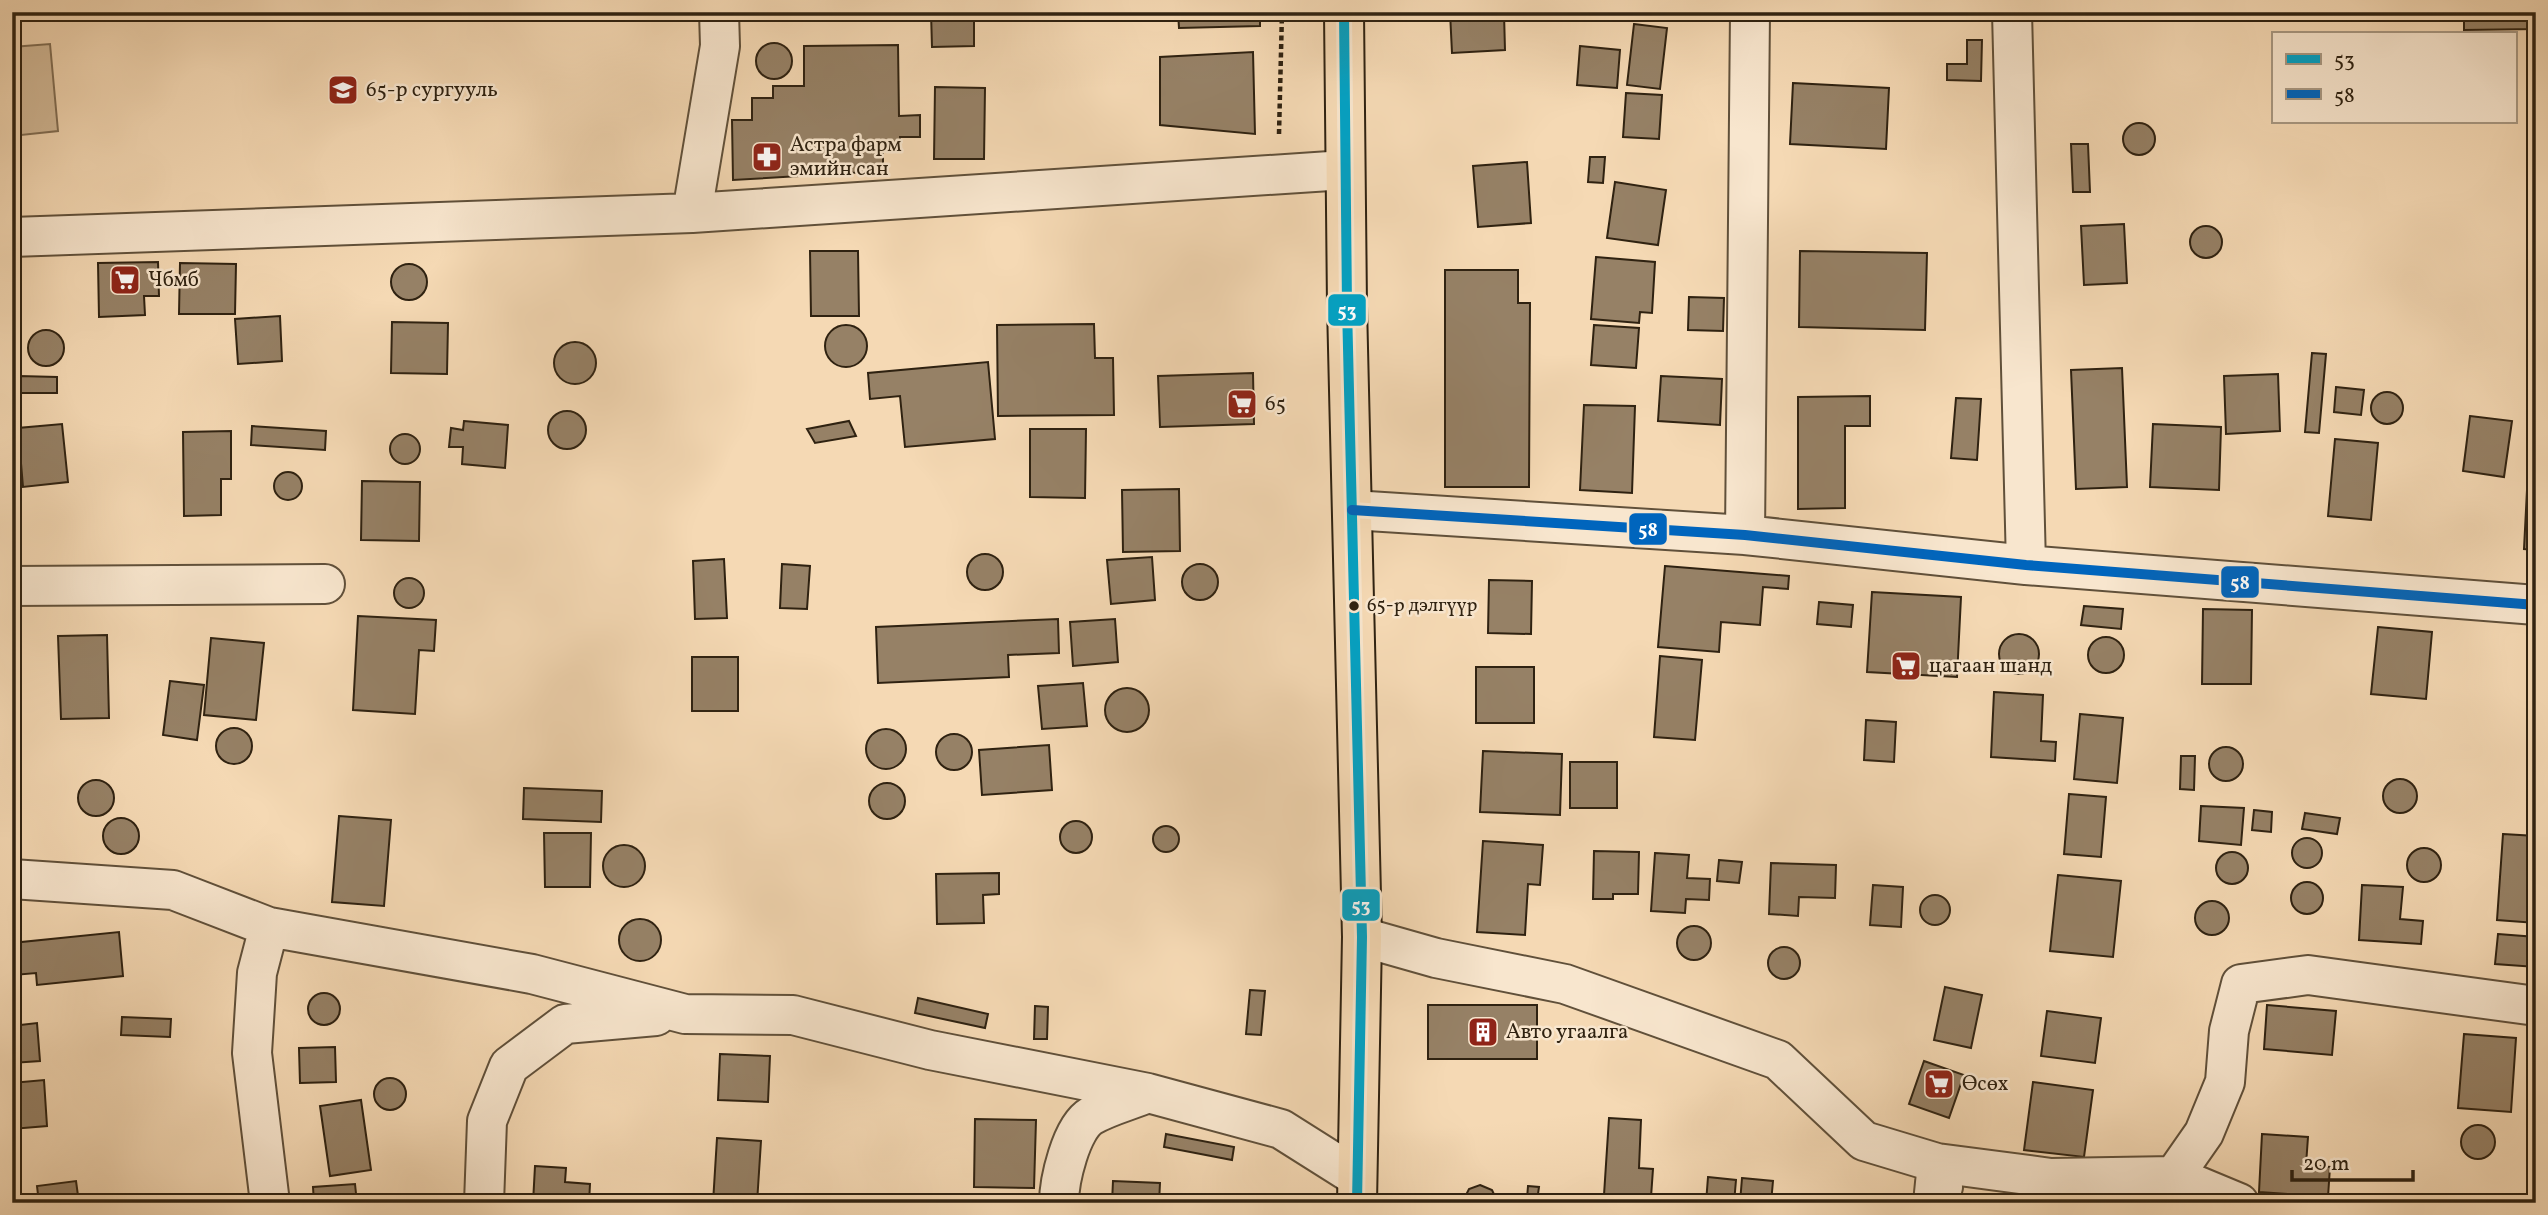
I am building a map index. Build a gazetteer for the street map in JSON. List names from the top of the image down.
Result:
{
  "places": {
    "school or university": ["65-р сургууль"],
    "pharmacy": ["Астра фарм эмийн сан"],
    "supermarket": [
      "Чбмб",
      "65",
      "цагаан шанд",
      "Өсөх"
    ],
    "other": ["65-р дэлгүүр"],
    "building": ["Авто угаалга"]
  },
  "lines": ["transit line 53", "transit line 58"],
  "legend": ["53", "58"],
  "scale_bar": "20 m"
}
